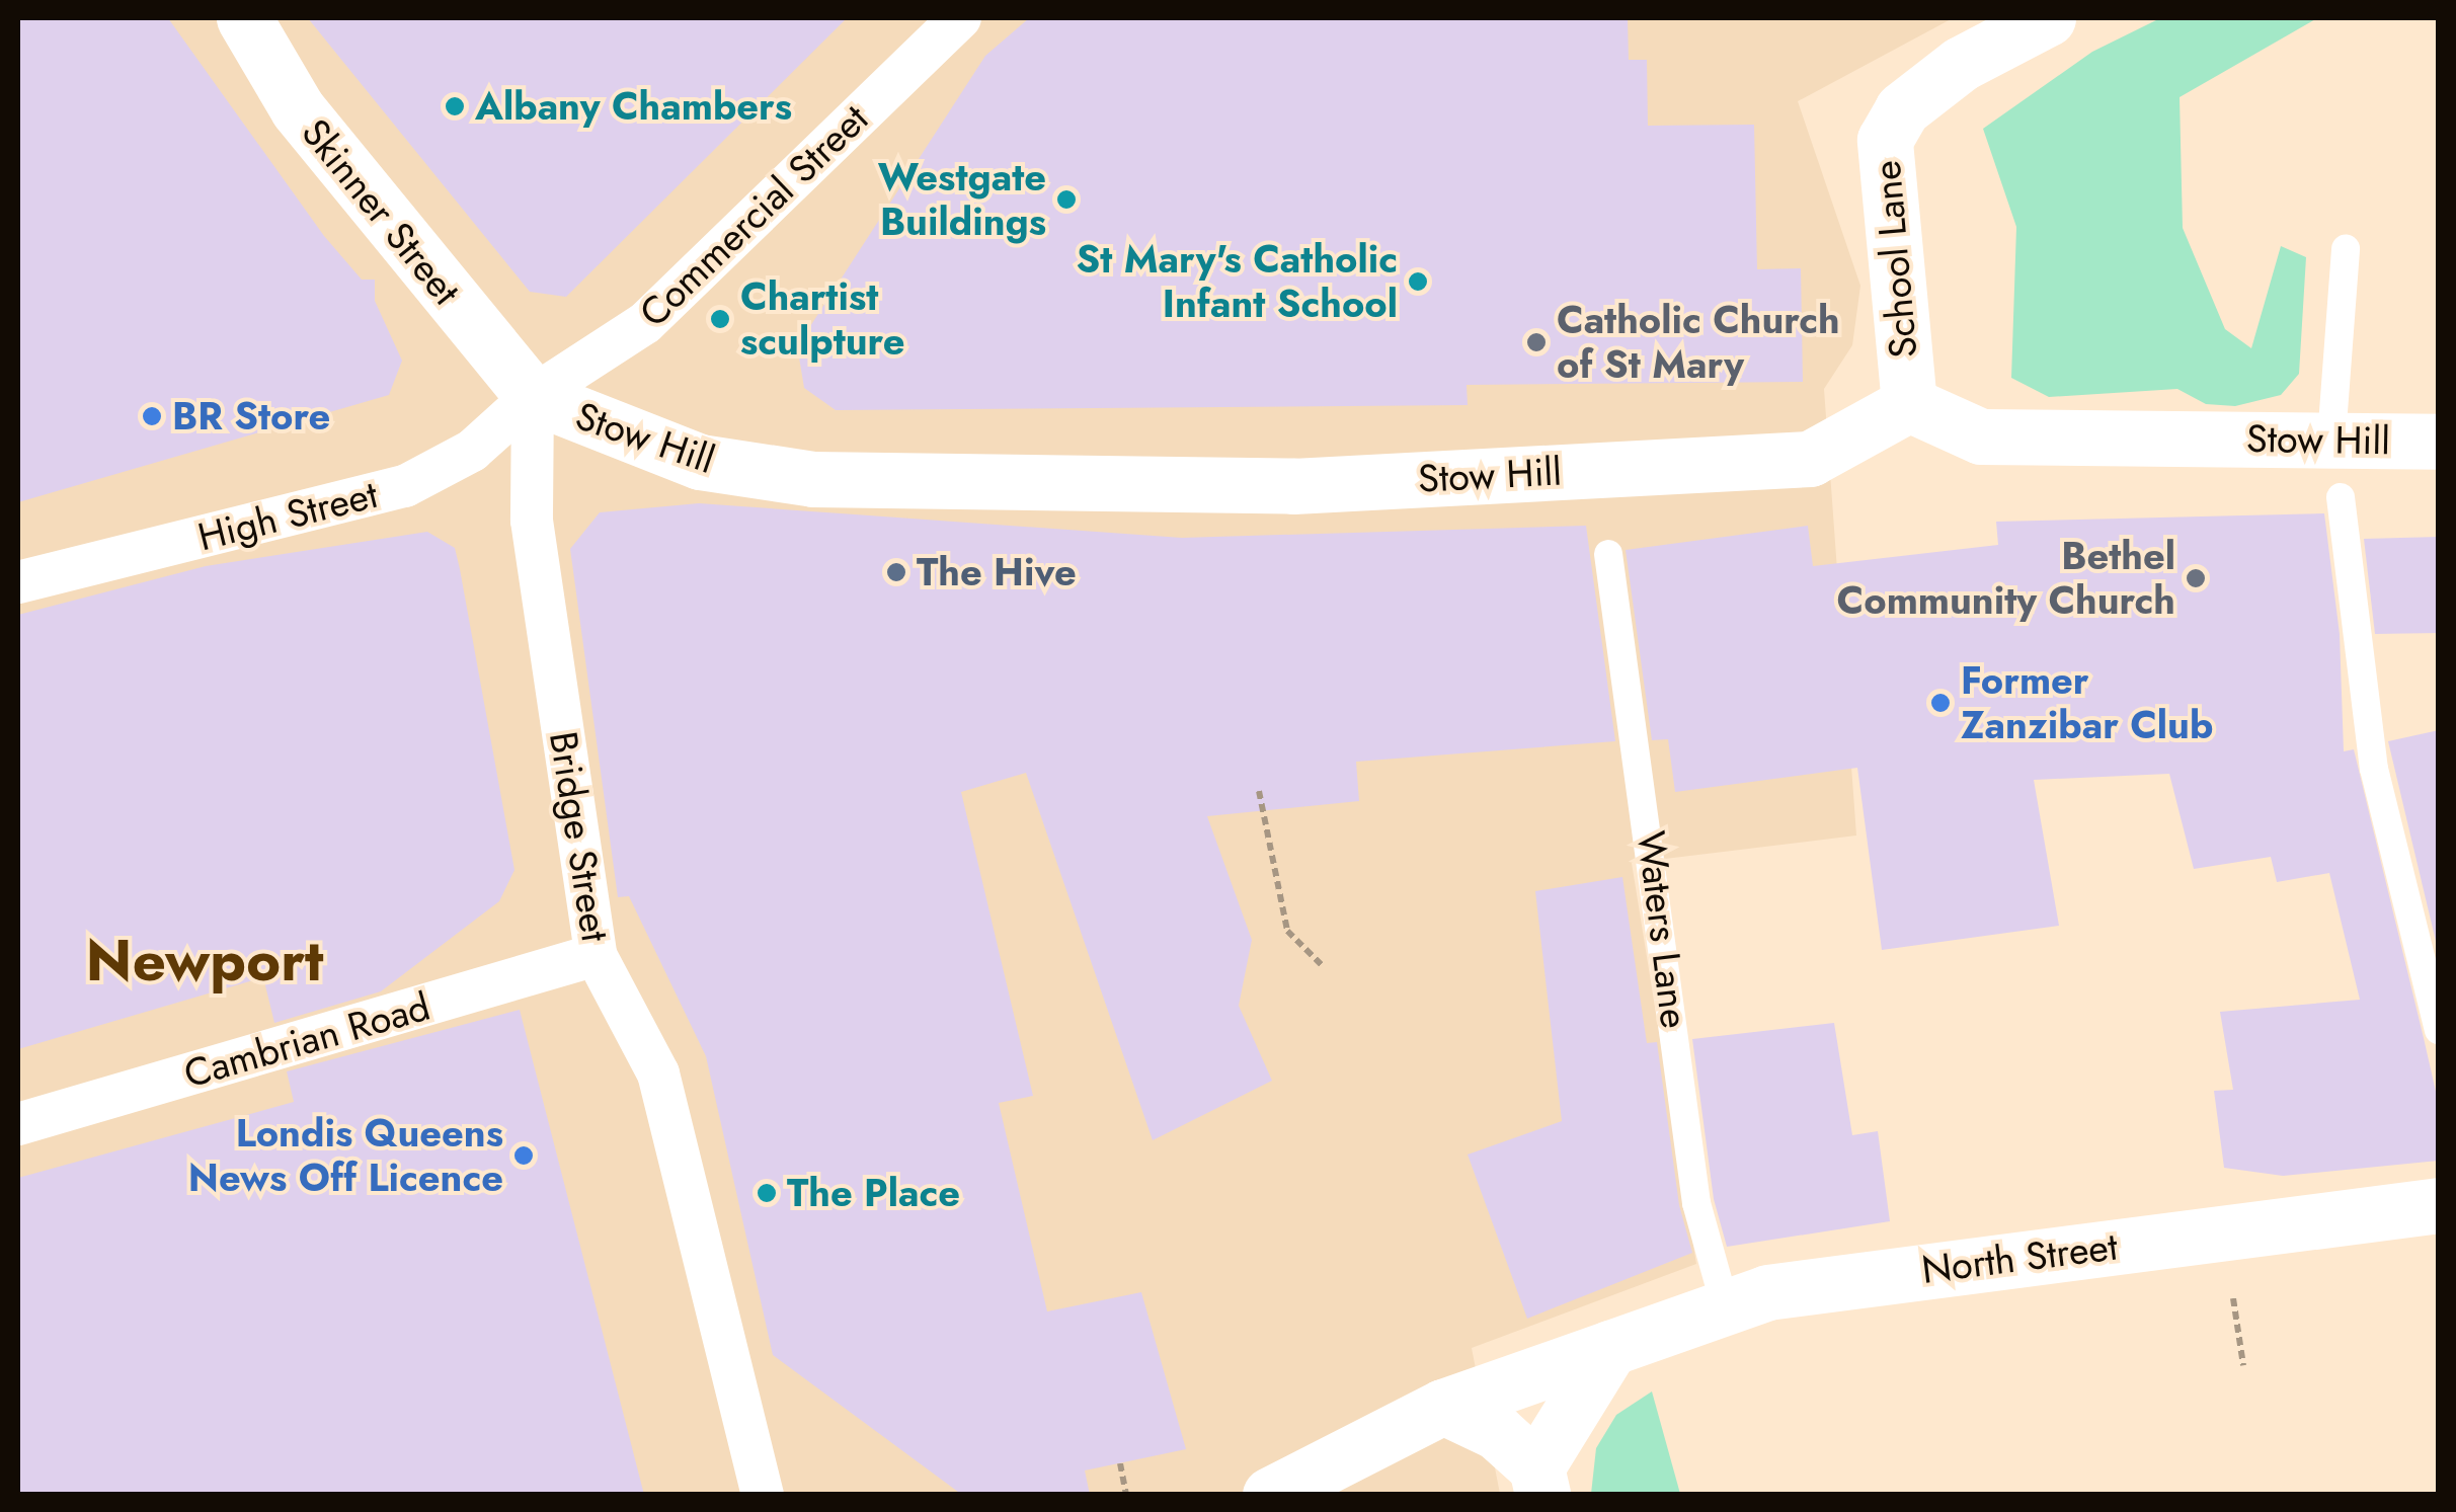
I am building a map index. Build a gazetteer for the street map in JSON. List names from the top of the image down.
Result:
{
  "streets": {
    "street": [
      "Skinner Street",
      "Commercial Street",
      "School Lane",
      "Stow Hill",
      "High Street",
      "Bridge Street",
      "Cambrian Road",
      "North Street"
    ],
    "lane": ["Waters Lane"]
  },
  "crossings": [
    ["Skinner Street", "Commercial Street"],
    ["Skinner Street", "Stow Hill"],
    ["Skinner Street", "High Street"],
    ["Skinner Street", "Bridge Street"],
    ["Commercial Street", "Stow Hill"],
    ["Commercial Street", "High Street"],
    ["Commercial Street", "Bridge Street"],
    ["School Lane", "Stow Hill"],
    ["Stow Hill", "High Street"],
    ["Stow Hill", "Bridge Street"],
    ["High Street", "Bridge Street"],
    ["Bridge Street", "Cambrian Road"],
    ["Waters Lane", "North Street"]
  ],
  "districts": ["Newport"],
  "places": [
    "Albany Chambers",
    "Westgate Buildings",
    "St Mary's Catholic Infant School",
    "Chartist sculpture",
    "Catholic Church of St Mary",
    "BR Store",
    "The Hive",
    "Bethel Community Church",
    "Former Zanzibar Club",
    "Londis Queens News Off Licence",
    "The Place"
  ]
}
